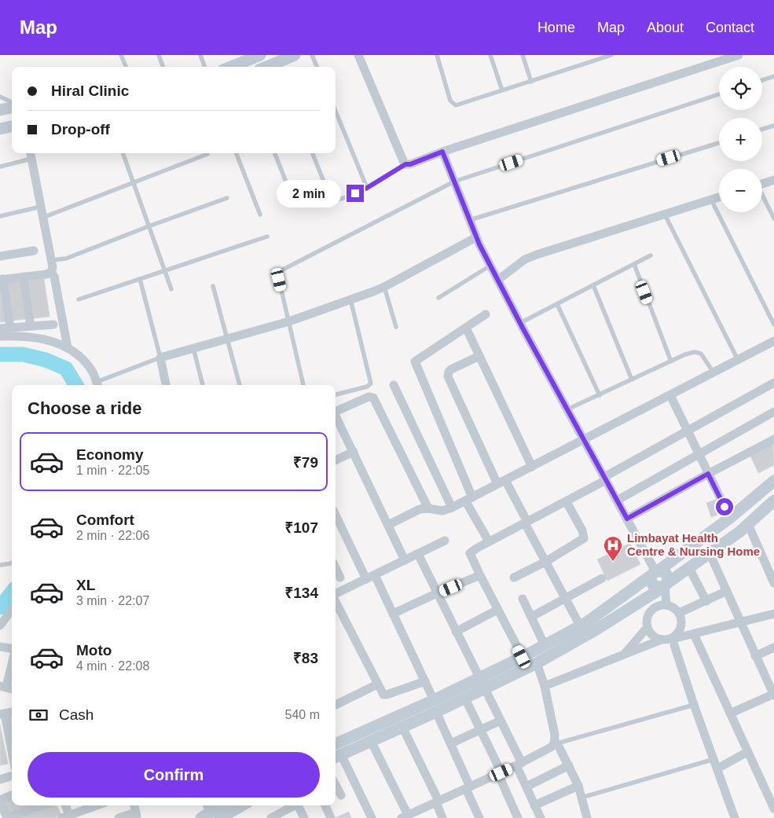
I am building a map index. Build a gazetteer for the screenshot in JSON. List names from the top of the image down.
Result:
{
  "places": {
    "hospital": ["Limbayat Health Centre & Nursing Home"]
  },
  "page": {
    "header": "Map",
    "nav": [
      "Home",
      "Map",
      "About",
      "Contact"
    ],
    "map_buttons": ["+", "−"],
    "banner": ["Hiral Clinic", "Drop-off"],
    "bubble": "2 min",
    "heading": "Choose a ride",
    "list": [
      {
        "name": "Economy",
        "note": "1 min · 22:05",
        "value": "₹79"
      },
      {
        "name": "Comfort",
        "note": "2 min · 22:06",
        "value": "₹107"
      },
      {
        "name": "XL",
        "note": "3 min · 22:07",
        "value": "₹134"
      },
      {
        "name": "Moto",
        "note": "4 min · 22:08",
        "value": "₹83"
      }
    ],
    "pay": ["Cash", "540 m"],
    "buttons": "Confirm"
  }
}
